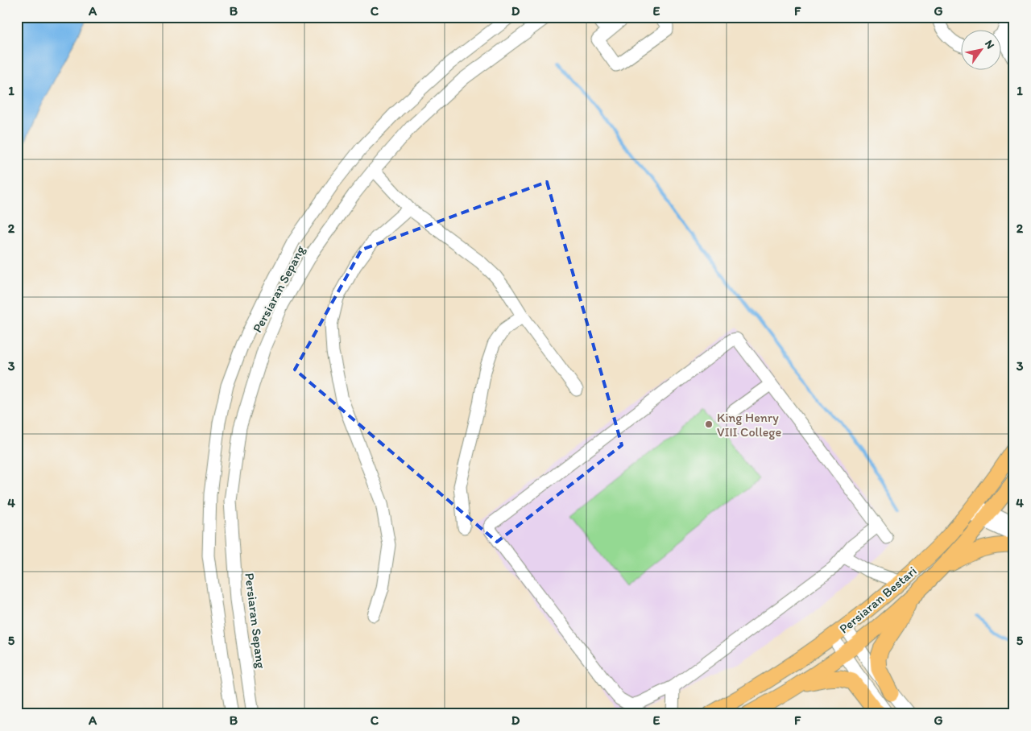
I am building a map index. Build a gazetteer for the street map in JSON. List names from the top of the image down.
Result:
{
  "streets": {
    "main road": ["Persiaran Bestari"],
    "street": ["Persiaran Sepang"]
  },
  "places": ["King Henry VIII College"],
  "north": "top right",
  "grid": {
    "columns": [
      "A",
      "B",
      "C",
      "D",
      "E",
      "F",
      "G"
    ],
    "rows": [
      "1",
      "2",
      "3",
      "4",
      "5"
    ]
  }
}
